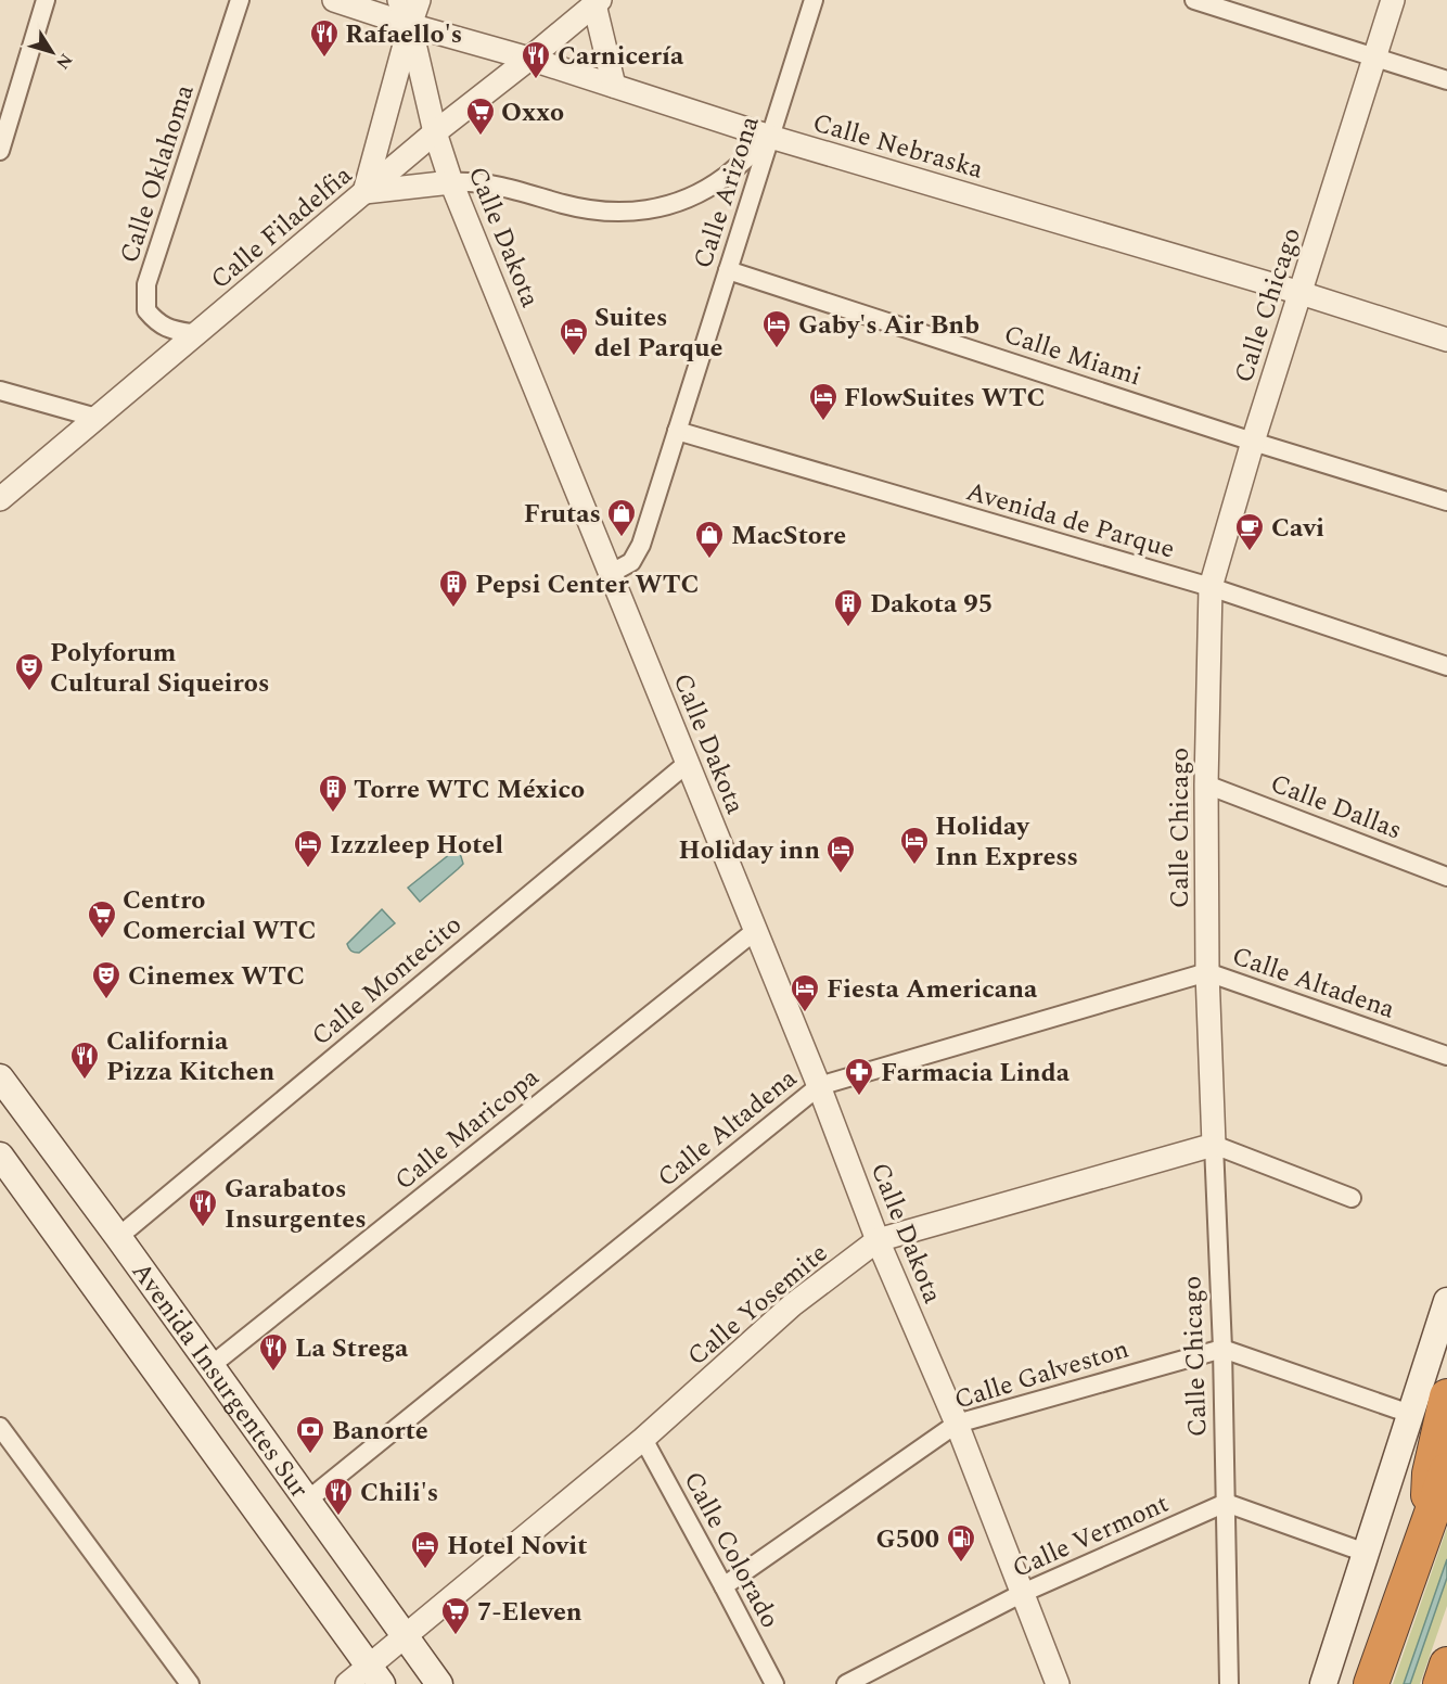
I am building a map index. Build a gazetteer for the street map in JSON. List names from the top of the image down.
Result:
{
  "streets": {
    "main road": ["Avenida Insurgentes Sur"],
    "street": [
      "Calle Nebraska",
      "Calle Oklahoma",
      "Calle Arizona",
      "Calle Filadelfia",
      "Calle Dakota",
      "Calle Chicago",
      "Calle Miami",
      "Avenida de Parque",
      "Calle Dallas",
      "Calle Montecito",
      "Calle Altadena",
      "Calle Maricopa",
      "Calle Yosemite",
      "Calle Galveston",
      "Calle Vermont",
      "Calle Colorado"
    ]
  },
  "crossings": [
    ["Calle Nebraska", "Calle Arizona"],
    ["Calle Nebraska", "Calle Filadelfia"],
    ["Calle Nebraska", "Calle Dakota"],
    ["Calle Nebraska", "Calle Chicago"],
    ["Calle Oklahoma", "Calle Filadelfia"],
    ["Calle Arizona", "Calle Dakota"],
    ["Calle Arizona", "Calle Miami"],
    ["Calle Arizona", "Avenida de Parque"],
    ["Calle Filadelfia", "Calle Dakota"],
    ["Calle Dakota", "Calle Montecito"],
    ["Calle Dakota", "Calle Altadena"],
    ["Calle Dakota", "Calle Maricopa"],
    ["Calle Dakota", "Calle Yosemite"],
    ["Calle Dakota", "Calle Galveston"],
    ["Calle Dakota", "Calle Vermont"],
    ["Calle Chicago", "Calle Miami"],
    ["Calle Chicago", "Avenida de Parque"],
    ["Calle Chicago", "Calle Dallas"],
    ["Calle Chicago", "Calle Altadena"],
    ["Calle Chicago", "Calle Yosemite"],
    ["Calle Chicago", "Calle Galveston"],
    ["Calle Chicago", "Calle Vermont"],
    ["Calle Montecito", "Avenida Insurgentes Sur"],
    ["Calle Altadena", "Avenida Insurgentes Sur"],
    ["Calle Maricopa", "Avenida Insurgentes Sur"],
    ["Calle Yosemite", "Avenida Insurgentes Sur"],
    ["Calle Yosemite", "Calle Colorado"],
    ["Calle Galveston", "Calle Colorado"]
  ],
  "places": {
    "restaurant": [
      "Rafaello's",
      "Carnicería",
      "California Pizza Kitchen",
      "Garabatos Insurgentes",
      "La Strega",
      "Chili's"
    ],
    "supermarket": ["Oxxo", "Centro Comercial WTC", "7-Eleven"],
    "hotel": [
      "Gaby's Air Bnb",
      "Suites del Parque",
      "FlowSuites WTC",
      "Holiday Inn Express",
      "Izzzleep Hotel",
      "Holiday inn",
      "Fiesta Americana",
      "Hotel Novit"
    ],
    "shop": ["Frutas", "MacStore"],
    "cafe": ["Cavi"],
    "building": ["Pepsi Center WTC", "Dakota 95", "Torre WTC México"],
    "theatre": ["Polyforum Cultural Siqueiros", "Cinemex WTC"],
    "pharmacy": ["Farmacia Linda"],
    "bank": ["Banorte"],
    "fuel station": ["G500"]
  },
  "north": "bottom right"
}
